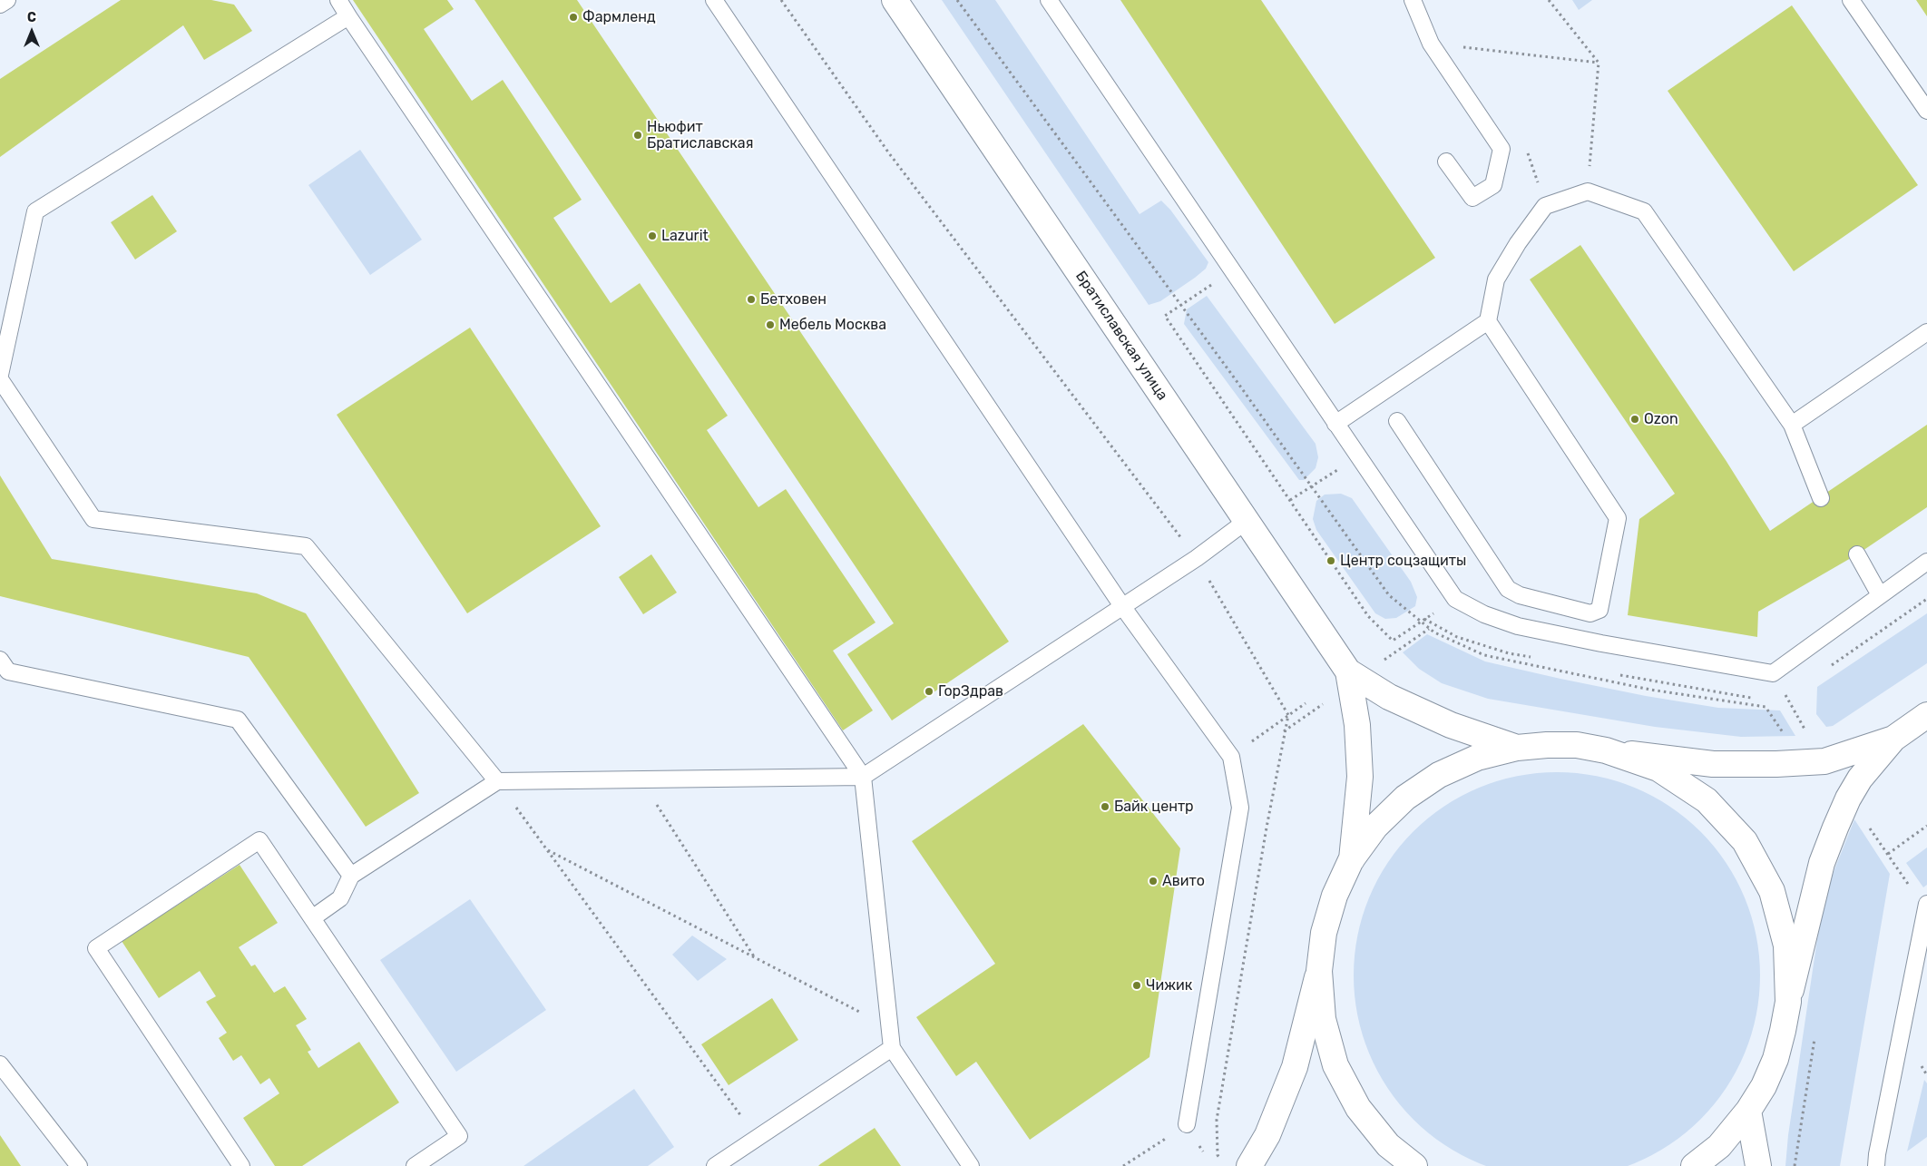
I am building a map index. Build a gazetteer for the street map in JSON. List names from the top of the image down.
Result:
{
  "streets": {
    "main road": ["Братиславская улица"]
  },
  "places": [
    "Фармленд",
    "Ньюфит Братиславская",
    "Lazurit",
    "Бетховен",
    "Мебель Москва",
    "Ozon",
    "Центр соцзащиты",
    "ГорЗдрав",
    "Байк центр",
    "Авито",
    "Чижик"
  ],
  "north": "top"
}
